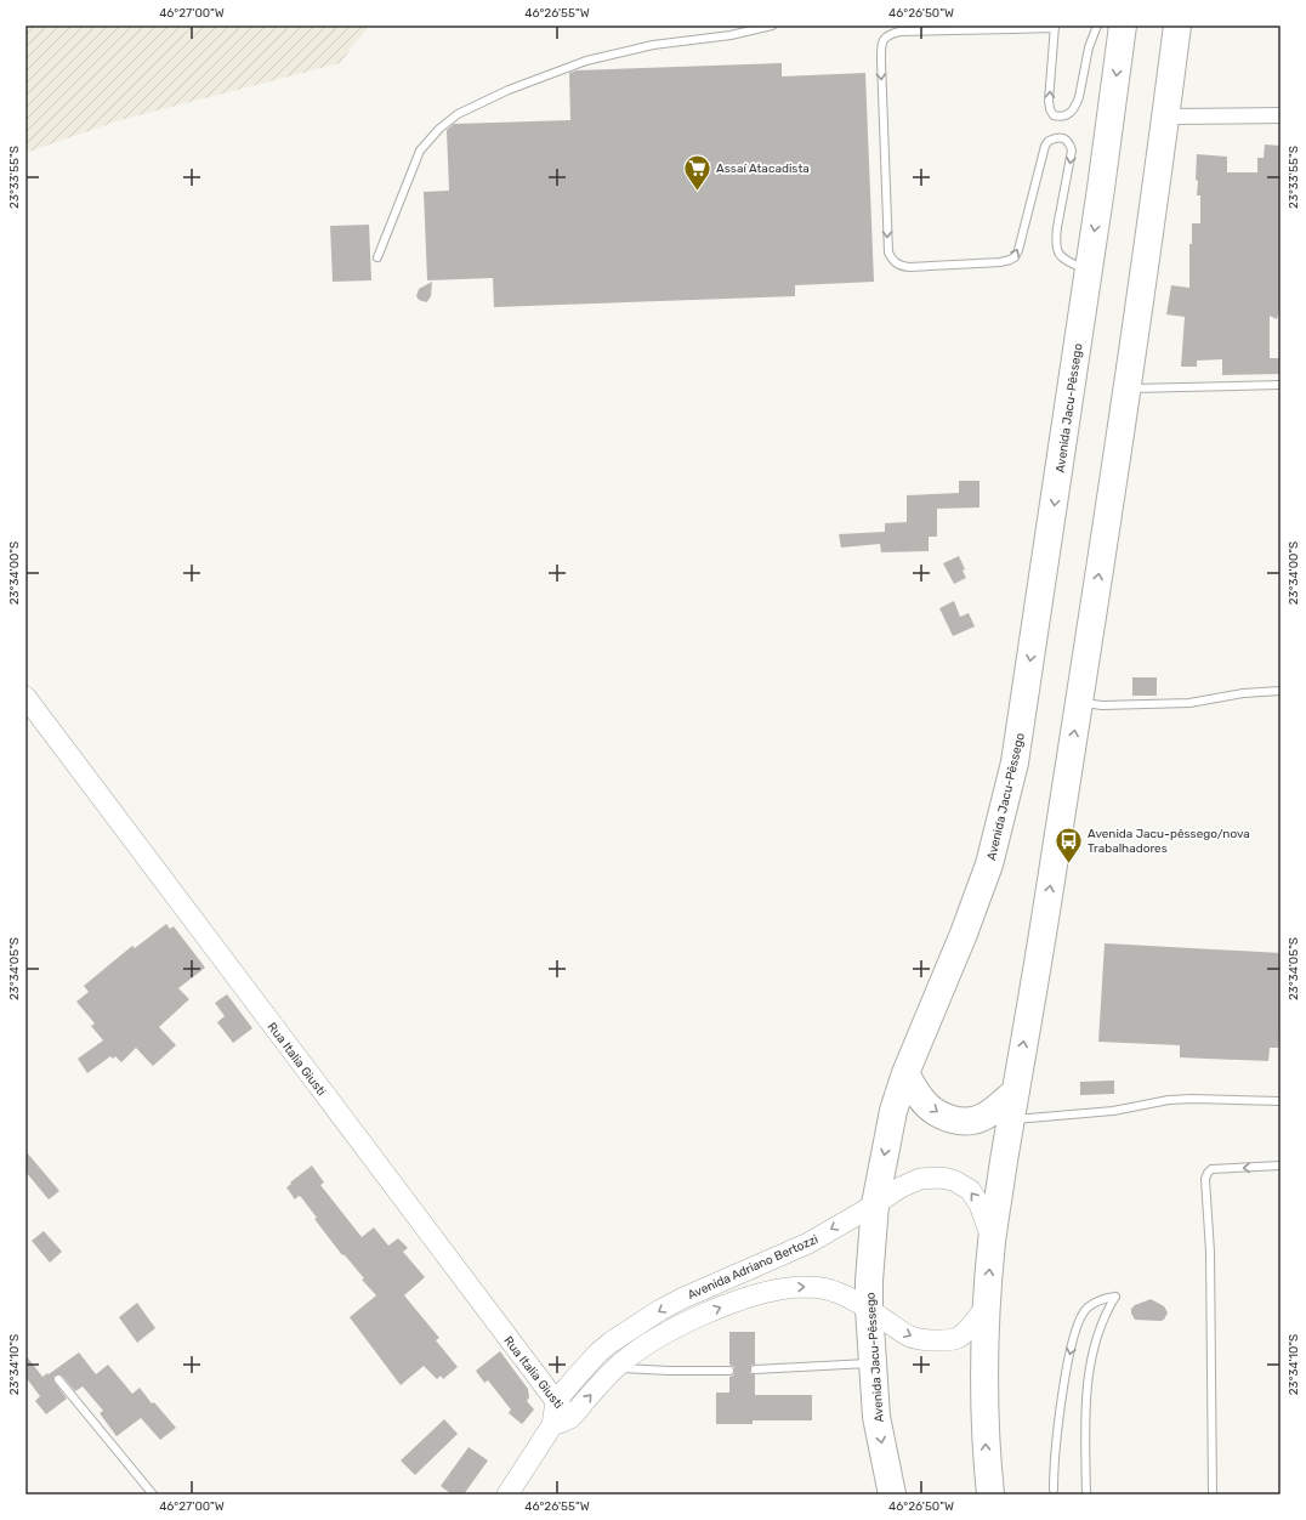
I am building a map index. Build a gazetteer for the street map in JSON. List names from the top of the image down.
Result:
{
  "streets": {
    "highway": ["Avenida Jacu-Pêssego"],
    "main road": ["Rua Italia Giusti", "Avenida Adriano Bertozzi"]
  },
  "crossings": [
    ["Avenida Jacu-Pêssego", "Avenida Adriano Bertozzi"],
    ["Rua Italia Giusti", "Avenida Adriano Bertozzi"]
  ],
  "places": {
    "supermarket": ["Assaí Atacadista"],
    "bus stop": ["Avenida Jacu-pêssego/nova Trabalhadores"]
  },
  "coordinates": [
    "46°27'00\"W",
    "46°26'55\"W",
    "46°26'50\"W",
    "23°33'55\"S",
    "23°34'00\"S",
    "23°34'05\"S",
    "23°34'10\"S"
  ]
}
